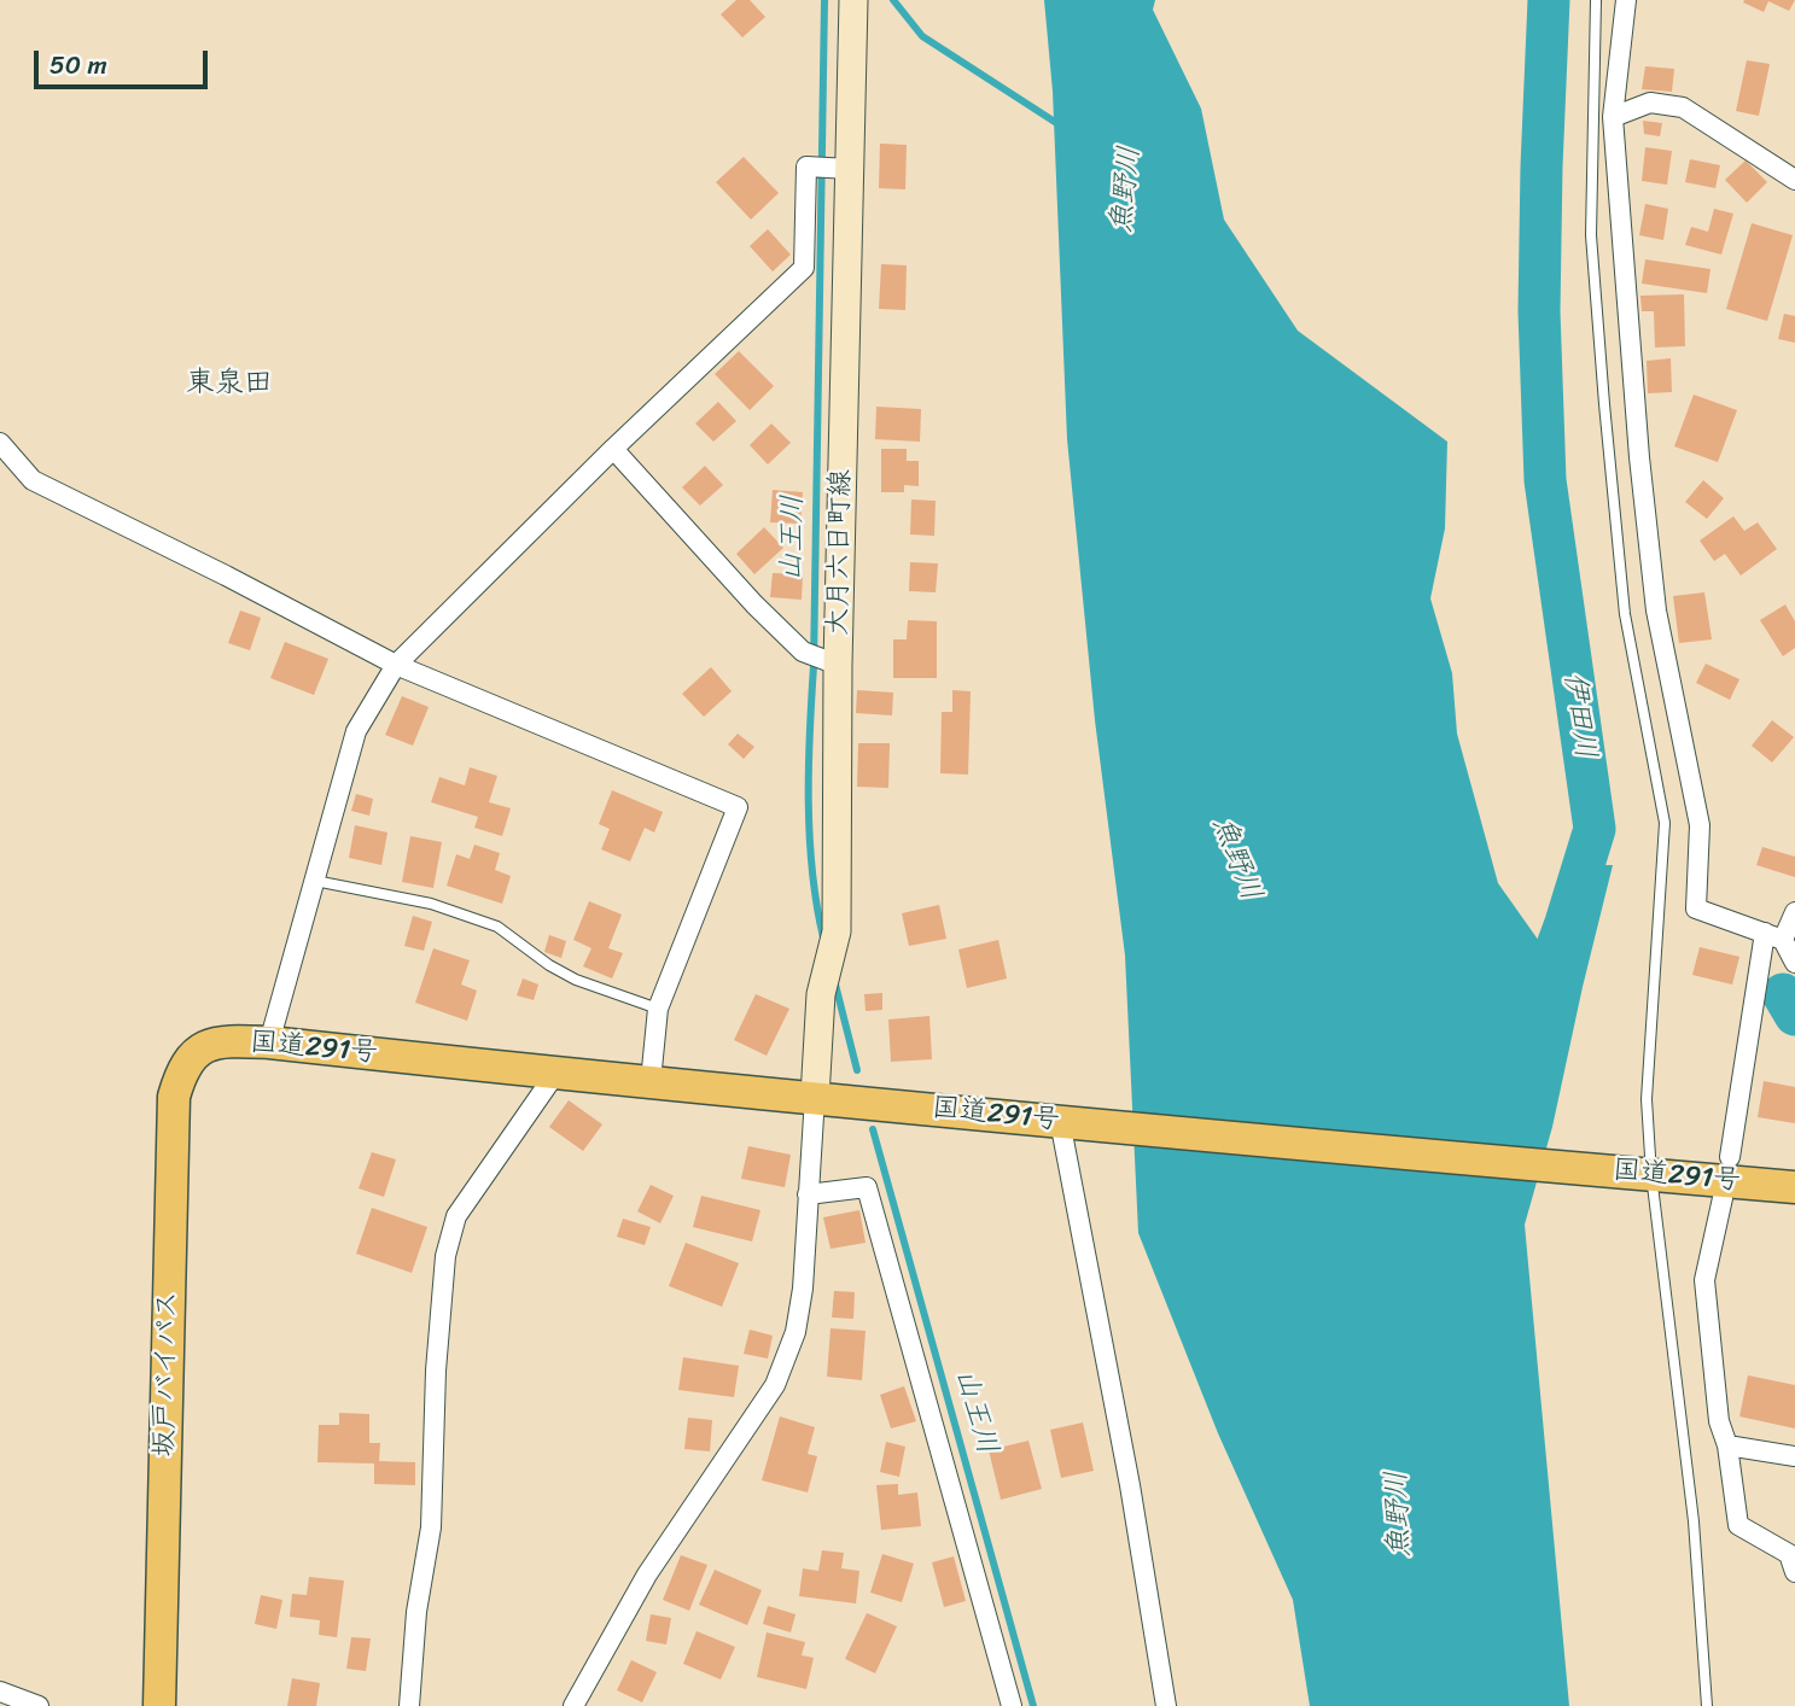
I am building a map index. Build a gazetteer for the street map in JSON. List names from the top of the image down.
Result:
{
  "streets": {
    "highway": ["国道291号", "坂戸バイパス"],
    "main road": ["大月六日町線"]
  },
  "crossings": [
    ["大月六日町線", "国道291号"],
    ["国道291号", "坂戸バイパス"]
  ],
  "districts": ["東泉田"],
  "water": ["魚野川", "山王川", "伊田川"],
  "scale_bar": "50 m"
}
